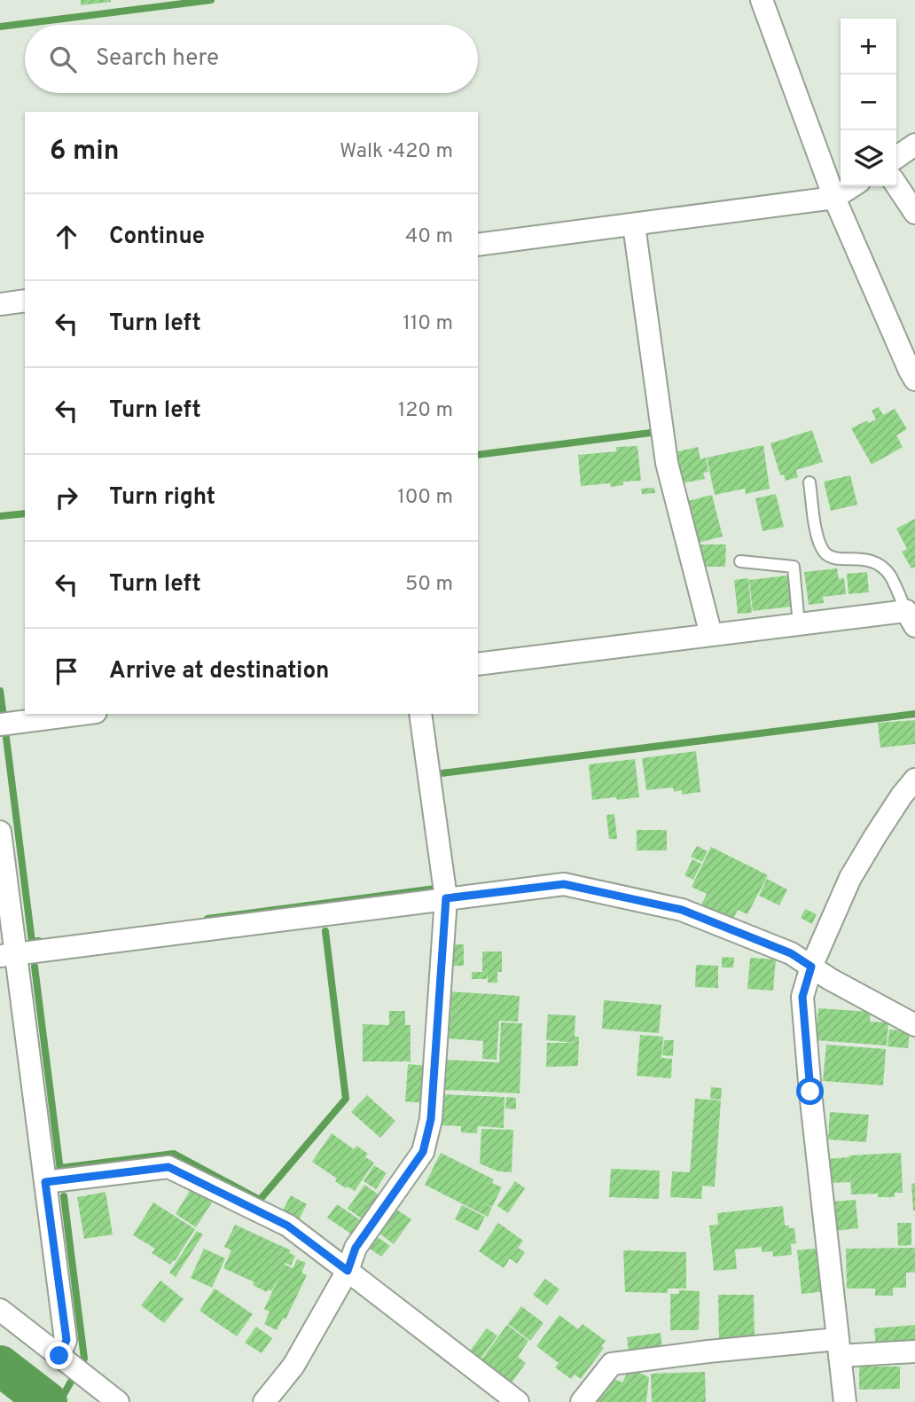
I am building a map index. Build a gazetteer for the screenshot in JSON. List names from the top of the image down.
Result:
{
  "page": {
    "map_buttons": ["+", "−"],
    "search": "Search here",
    "heading": ["6 min", "Walk · 420 m"],
    "list": [
      ["Continue", "40 m"],
      ["Turn left", "110 m"],
      ["Turn left", "120 m"],
      ["Turn right", "100 m"],
      ["Turn left", "50 m"],
      "Arrive at destination"
    ]
  }
}
